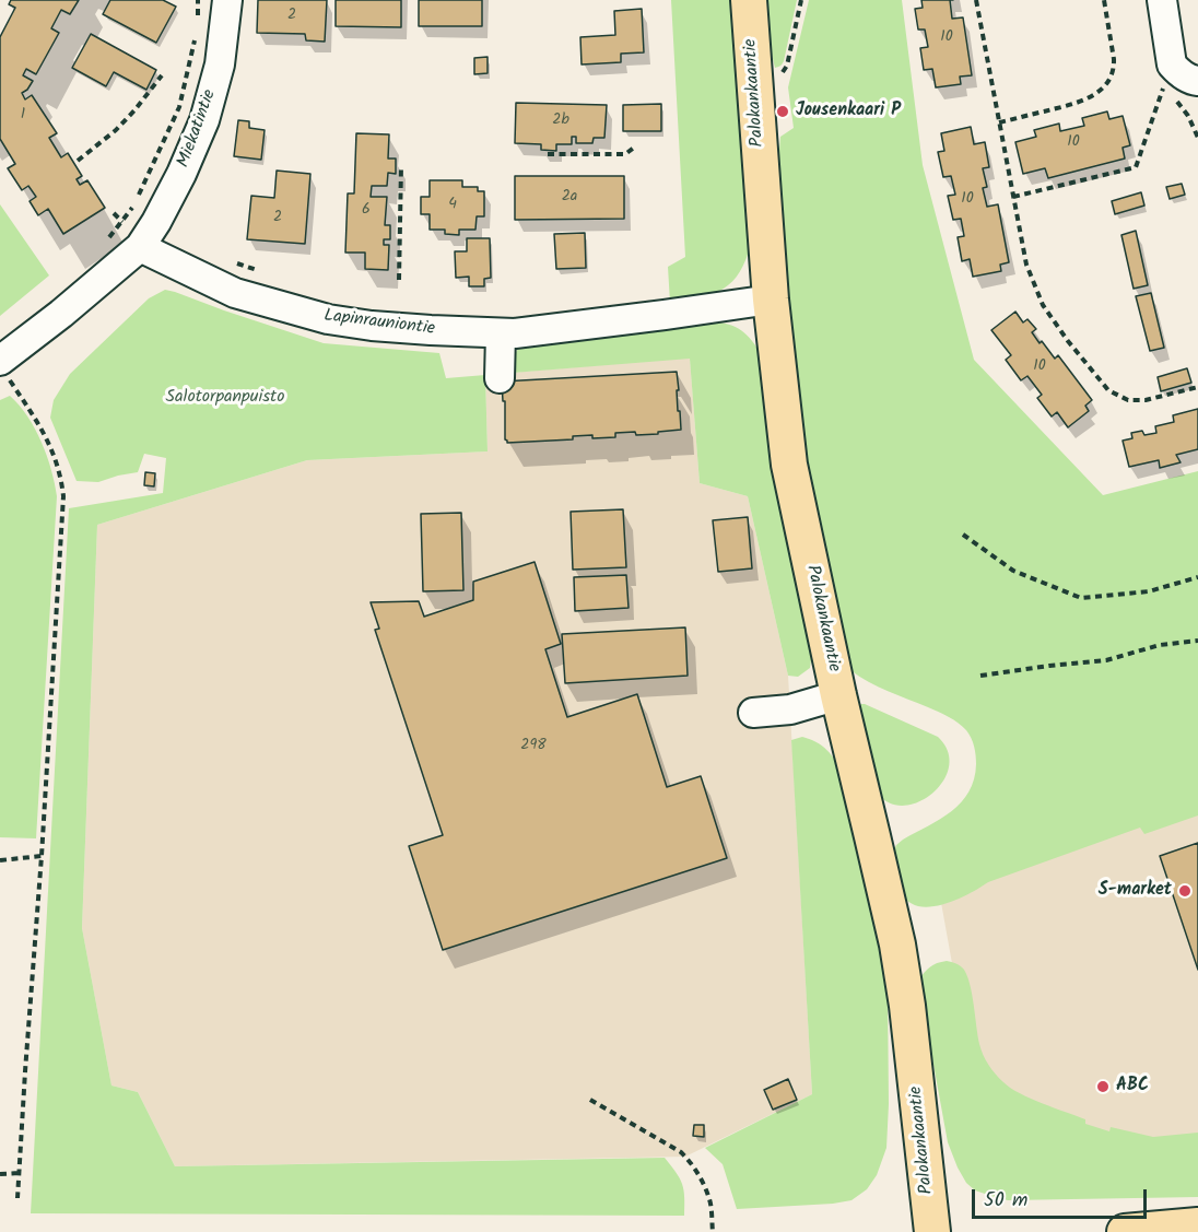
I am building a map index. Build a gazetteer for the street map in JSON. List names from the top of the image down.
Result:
{
  "streets": {
    "main road": ["Palokankaantie"],
    "street": ["Miekatintie", "Lapinrauniontie"]
  },
  "crossings": [
    ["Palokankaantie", "Lapinrauniontie"],
    ["Miekatintie", "Lapinrauniontie"]
  ],
  "parks": ["Salotorpanpuisto"],
  "places": ["Jousenkaari P", "S-market", "ABC"],
  "house_numbers": [
    "2",
    "10",
    "1",
    "2b",
    "10",
    "2a",
    "10",
    "4",
    "6",
    "2",
    "10",
    "298"
  ],
  "scale_bar": "50 m"
}
